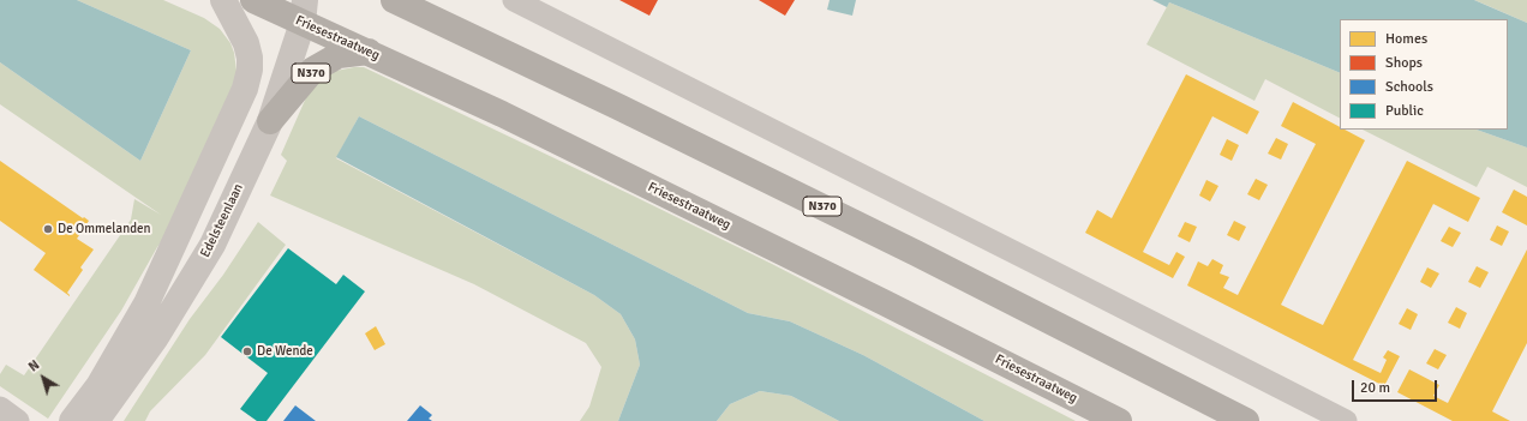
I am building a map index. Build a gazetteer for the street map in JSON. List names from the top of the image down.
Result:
{
  "streets": {
    "highway": ["Friesestraatweg", "N370"],
    "street": ["Edelsteenlaan"]
  },
  "crossings": [
    ["Friesestraatweg", "N370"],
    ["Friesestraatweg", "Edelsteenlaan"],
    ["N370", "Edelsteenlaan"]
  ],
  "places": ["De Ommelanden", "De Wende"],
  "legend": [
    "Homes",
    "Shops",
    "Schools",
    "Public"
  ],
  "scale_bar": "20 m",
  "north": "top left"
}
